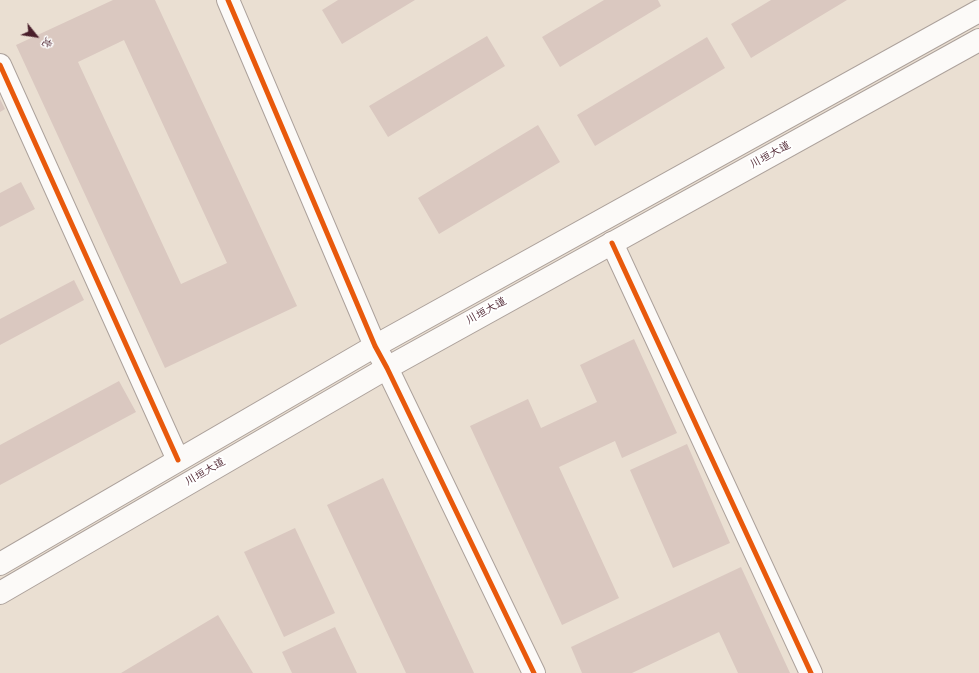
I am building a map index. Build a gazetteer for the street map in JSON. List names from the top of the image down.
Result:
{
  "streets": {
    "main road": ["川垣大道"]
  },
  "north": "bottom right"
}
